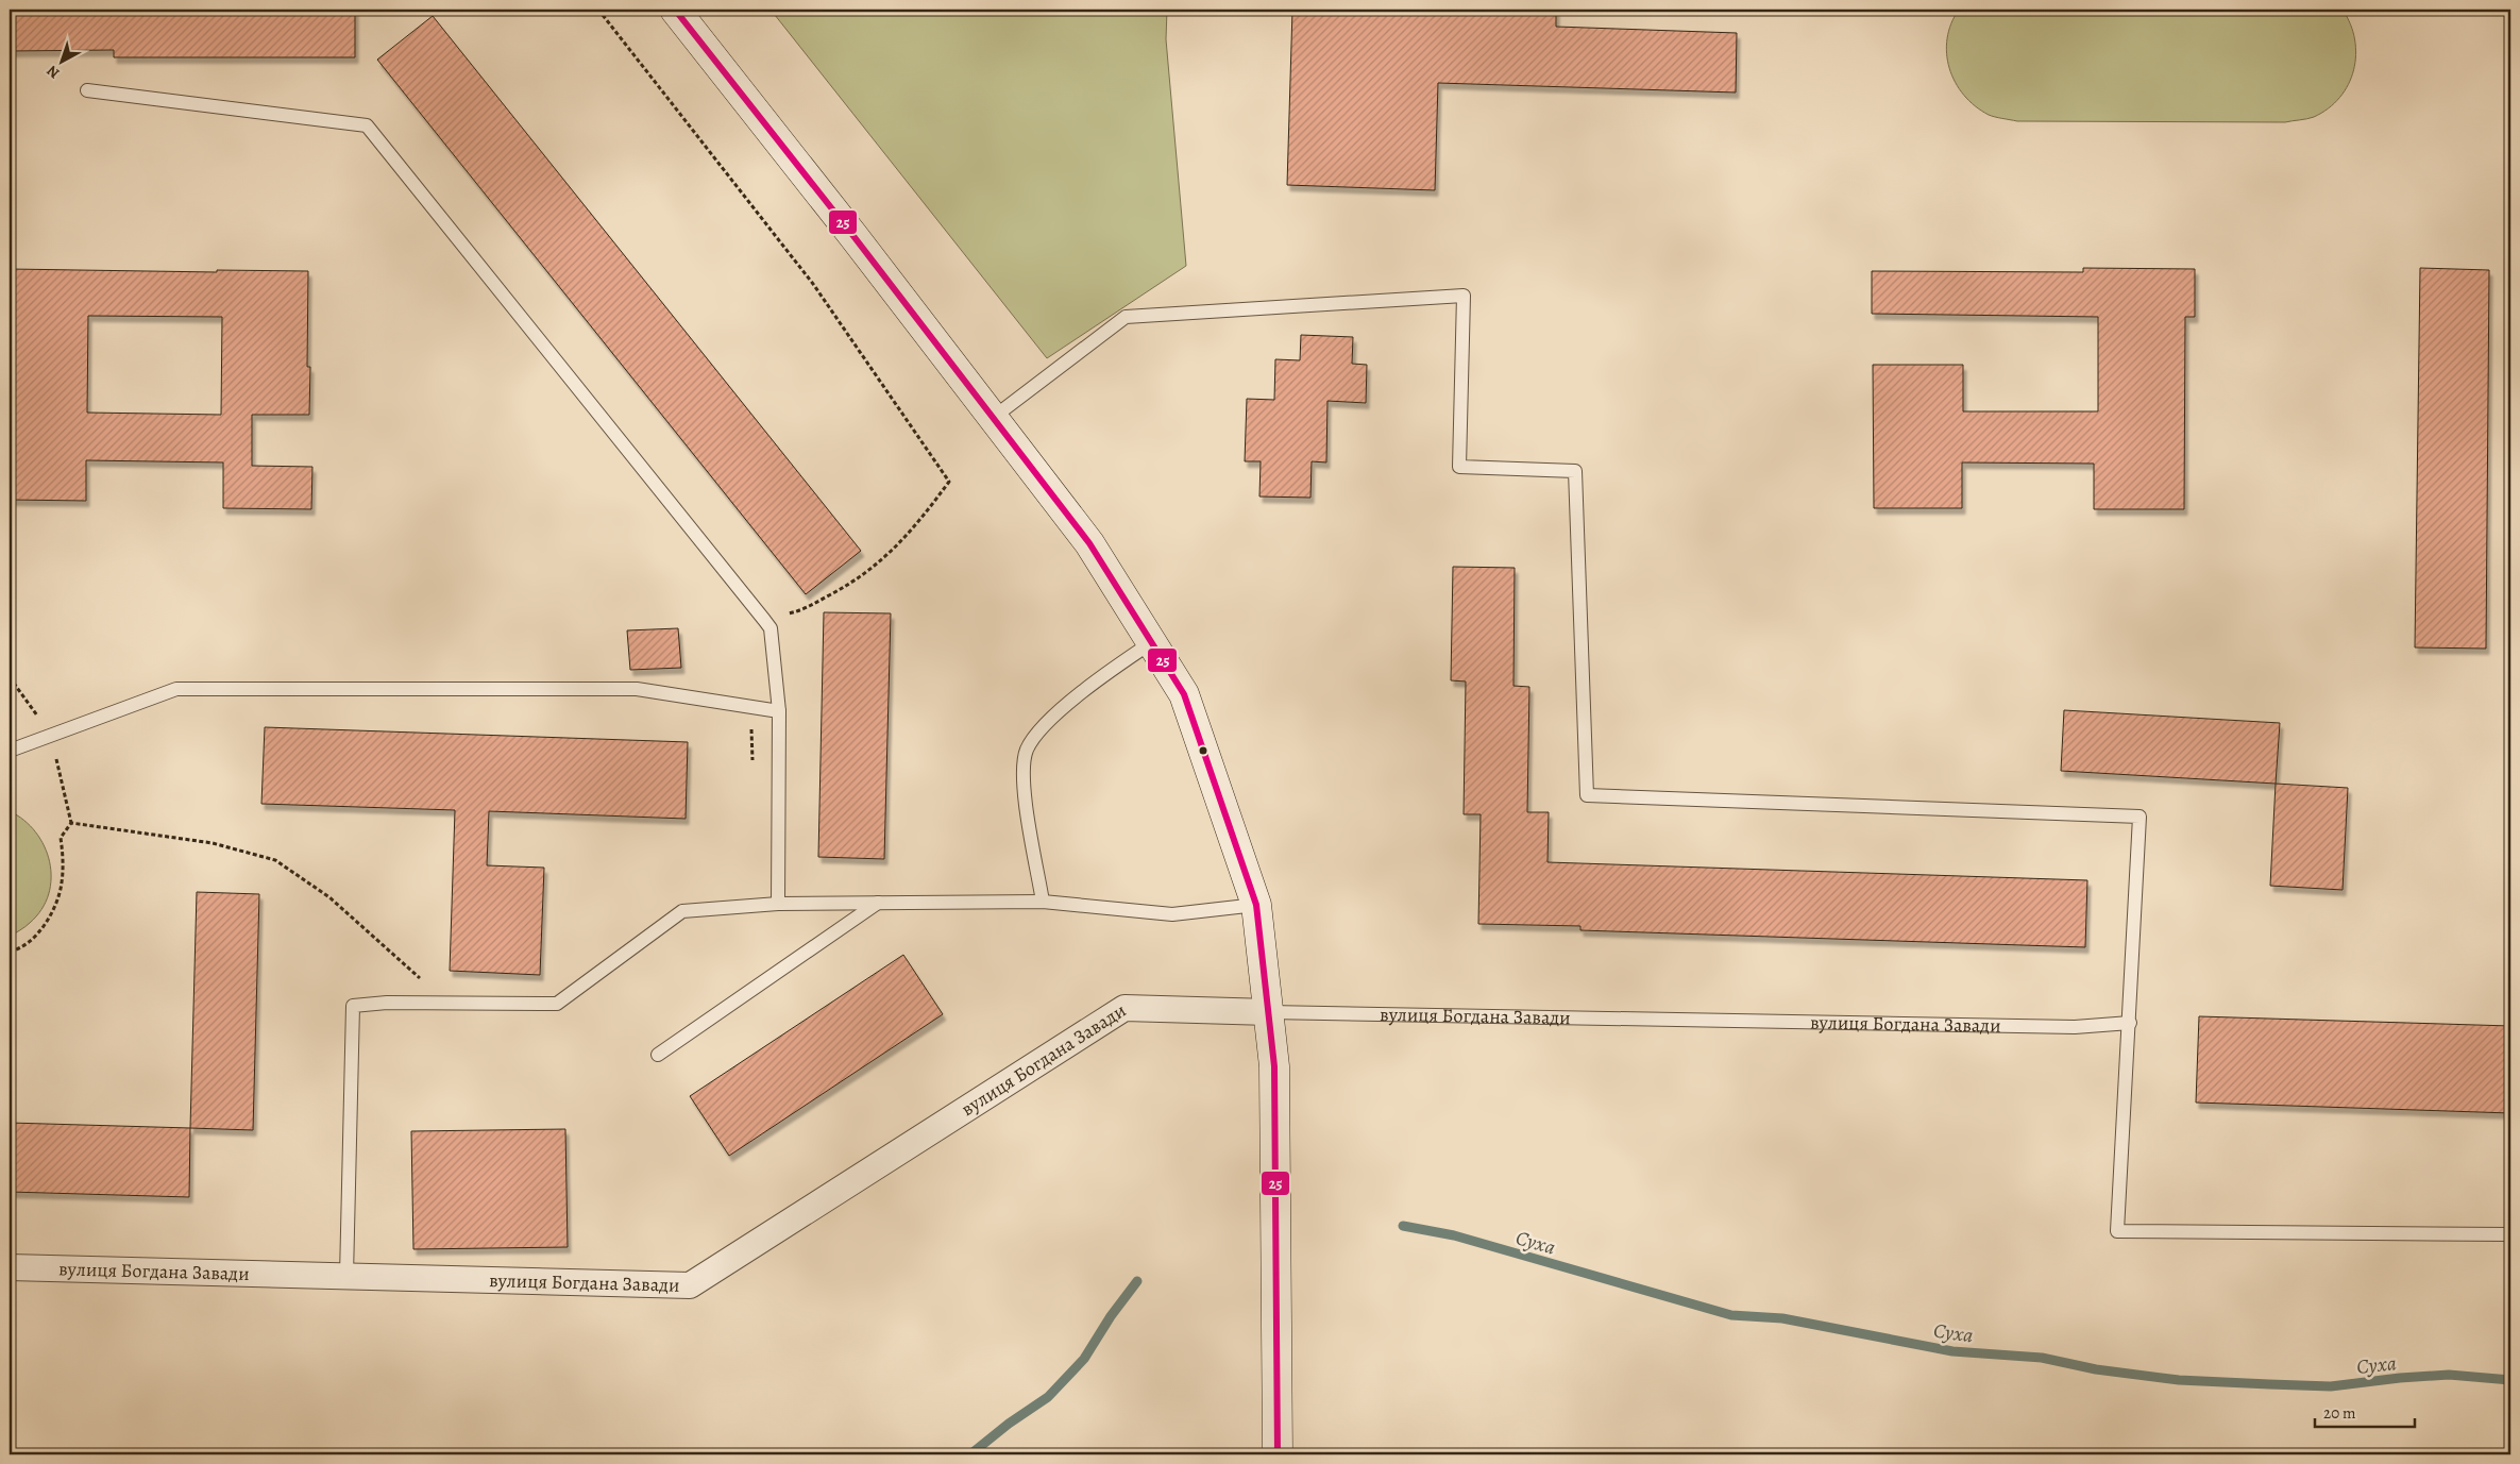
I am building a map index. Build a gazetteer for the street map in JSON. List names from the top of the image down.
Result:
{
  "streets": {
    "street": ["вулиця Богдана Завади"]
  },
  "water": ["Суха"],
  "lines": ["transit line 25"],
  "scale_bar": "20 m",
  "north": "bottom left"
}
